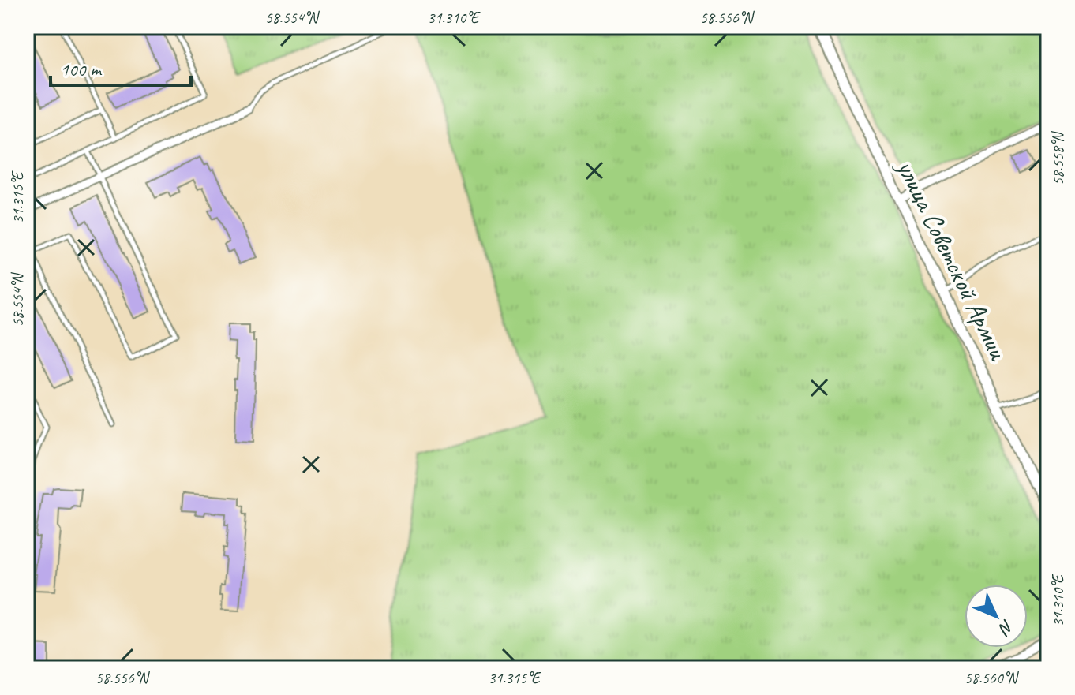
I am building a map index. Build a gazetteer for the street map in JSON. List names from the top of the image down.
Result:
{
  "streets": {
    "main road": ["улица Советской Армии"]
  },
  "scale_bar": "100 m",
  "north": "bottom right",
  "coordinates": [
    "58.554°N",
    "31.310°E",
    "58.556°N",
    "58.558°N",
    "31.315°E",
    "58.560°N"
  ]
}
